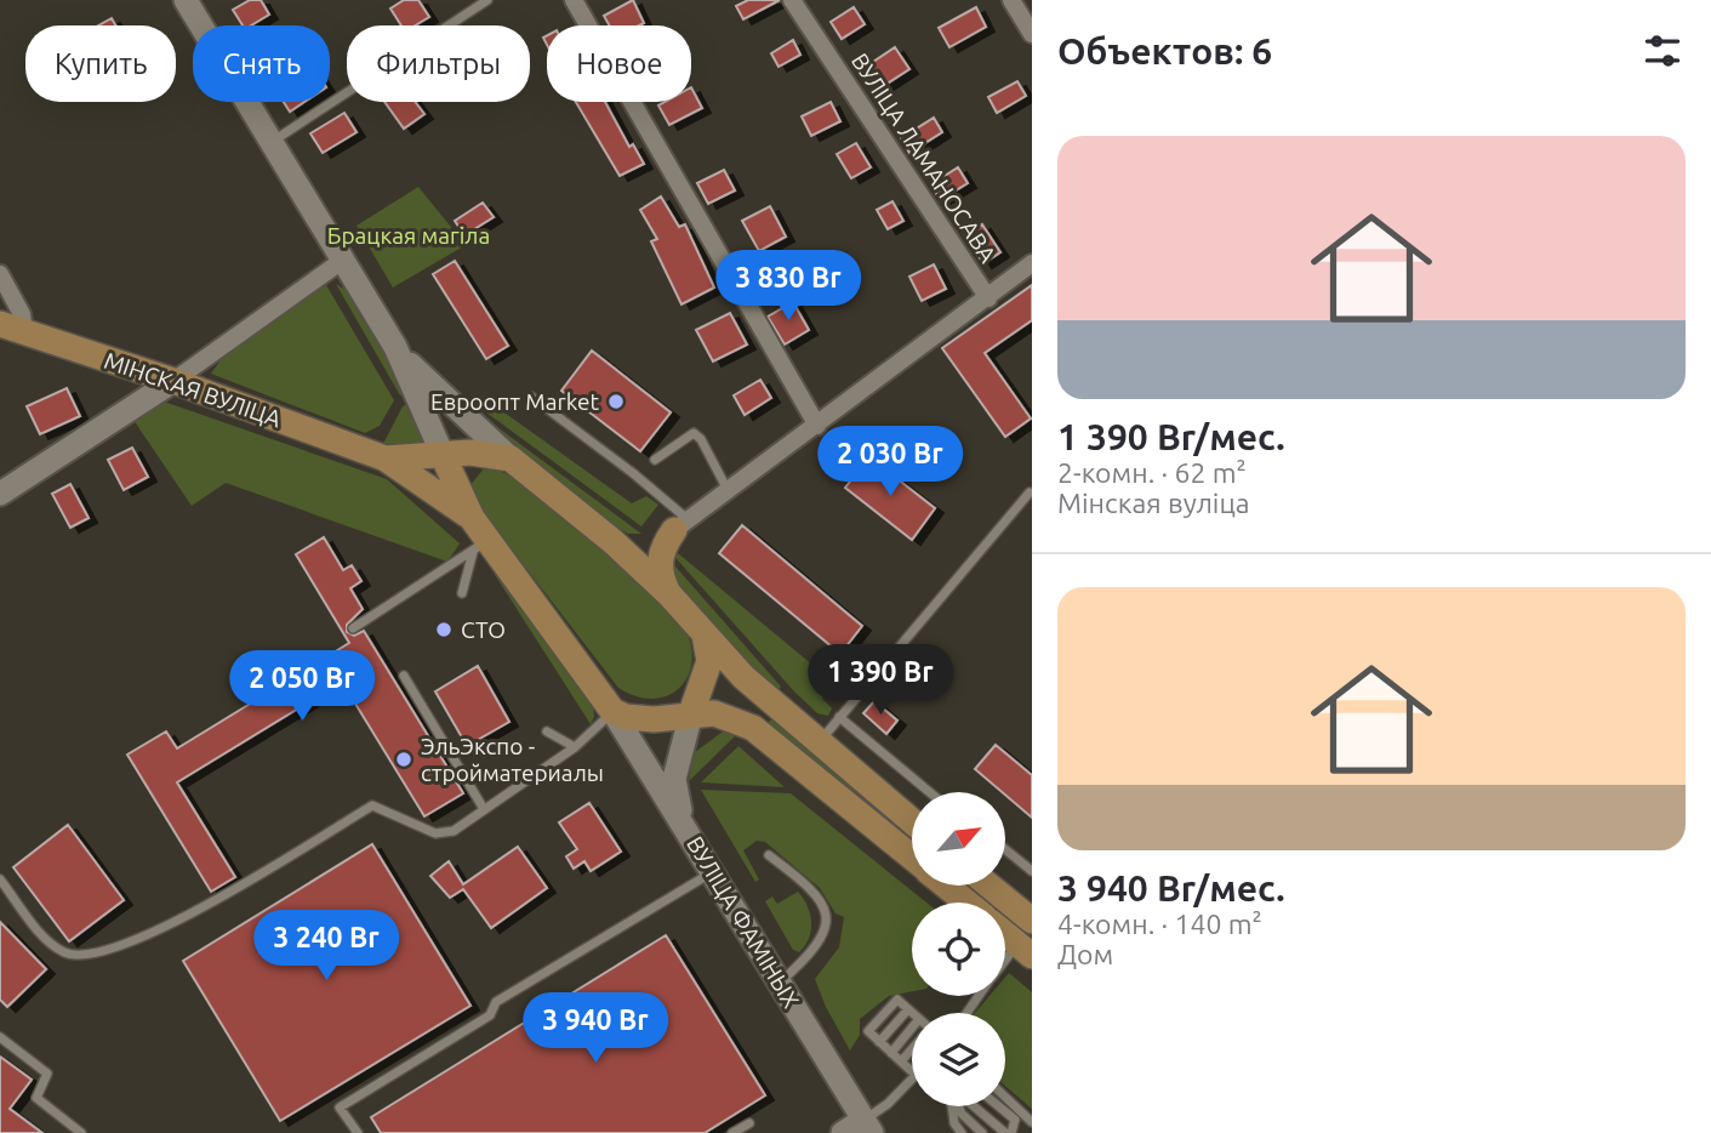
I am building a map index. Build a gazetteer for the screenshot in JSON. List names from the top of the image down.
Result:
{
  "streets": {
    "main road": ["МІНСКАЯ ВУЛІЦА", "ВУЛІЦА ФАМІНЫХ"],
    "street": ["ВУЛІЦА ЛАМАНОСАВА"]
  },
  "parks": ["Брацкая магіла"],
  "places": ["Евроопт Market", "СТО", "ЭльЭкспо - стройматериалы"],
  "north": "top right",
  "page": {
    "heading": "Объектов: 6",
    "chip": [
      "Купить",
      "Снять",
      "Фильтры",
      "Новое"
    ],
    "list": [
      {
        "name": "1 390 Br/мес.",
        "note": "2-комн. · 62 m² · Мінская вуліца"
      },
      {
        "name": "3 940 Br/мес.",
        "note": "4-комн. · 140 m² · Дом"
      }
    ],
    "price": [
      "3 830 Br",
      "2 030 Br",
      "1 390 Br",
      "2 050 Br",
      "3 240 Br",
      "3 940 Br"
    ]
  }
}
